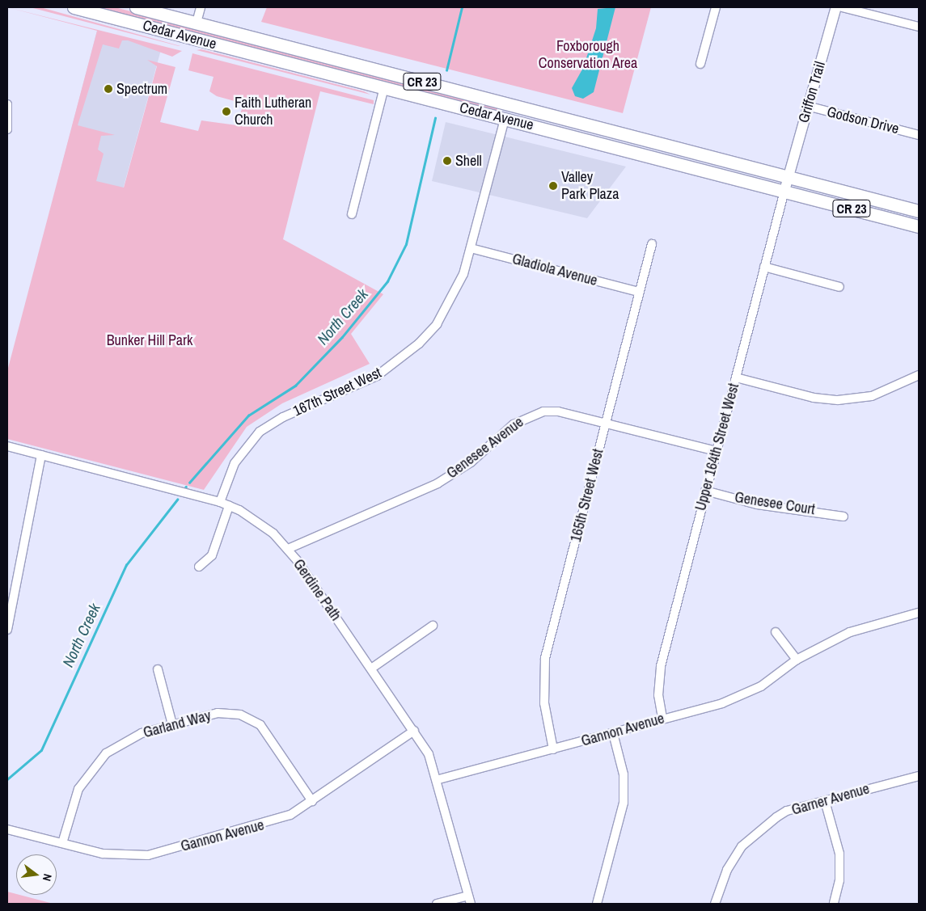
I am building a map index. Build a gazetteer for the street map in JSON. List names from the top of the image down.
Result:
{
  "streets": {
    "main road": ["Cedar Avenue", "CR 23"],
    "street": [
      "Griffon Trail",
      "Godson Drive",
      "Gladiola Avenue",
      "167th Street West",
      "Upper 164th Street West",
      "Genesee Avenue",
      "165th Street West",
      "Genesee Court",
      "Gerdine Path",
      "Garland Way",
      "Gannon Avenue",
      "Garner Avenue"
    ]
  },
  "crossings": [
    ["Cedar Avenue", "Griffon Trail"],
    ["Cedar Avenue", "167th Street West"],
    ["Cedar Avenue", "Upper 164th Street West"],
    ["Griffon Trail", "Godson Drive"],
    ["Griffon Trail", "Upper 164th Street West"],
    ["Gladiola Avenue", "167th Street West"],
    ["Gladiola Avenue", "165th Street West"],
    ["167th Street West", "Gerdine Path"],
    ["Upper 164th Street West", "Genesee Avenue"],
    ["Upper 164th Street West", "Genesee Court"],
    ["Upper 164th Street West", "Gannon Avenue"],
    ["Genesee Avenue", "165th Street West"],
    ["Genesee Avenue", "Gerdine Path"],
    ["165th Street West", "Gannon Avenue"],
    ["Gerdine Path", "Gannon Avenue"],
    ["Garland Way", "Gannon Avenue"]
  ],
  "water": ["North Creek"],
  "parks": ["Foxborough Conservation Area", "Bunker Hill Park"],
  "places": [
    "Spectrum",
    "Faith Lutheran Church",
    "Shell",
    "Valley Park Plaza"
  ],
  "north": "right"
}
